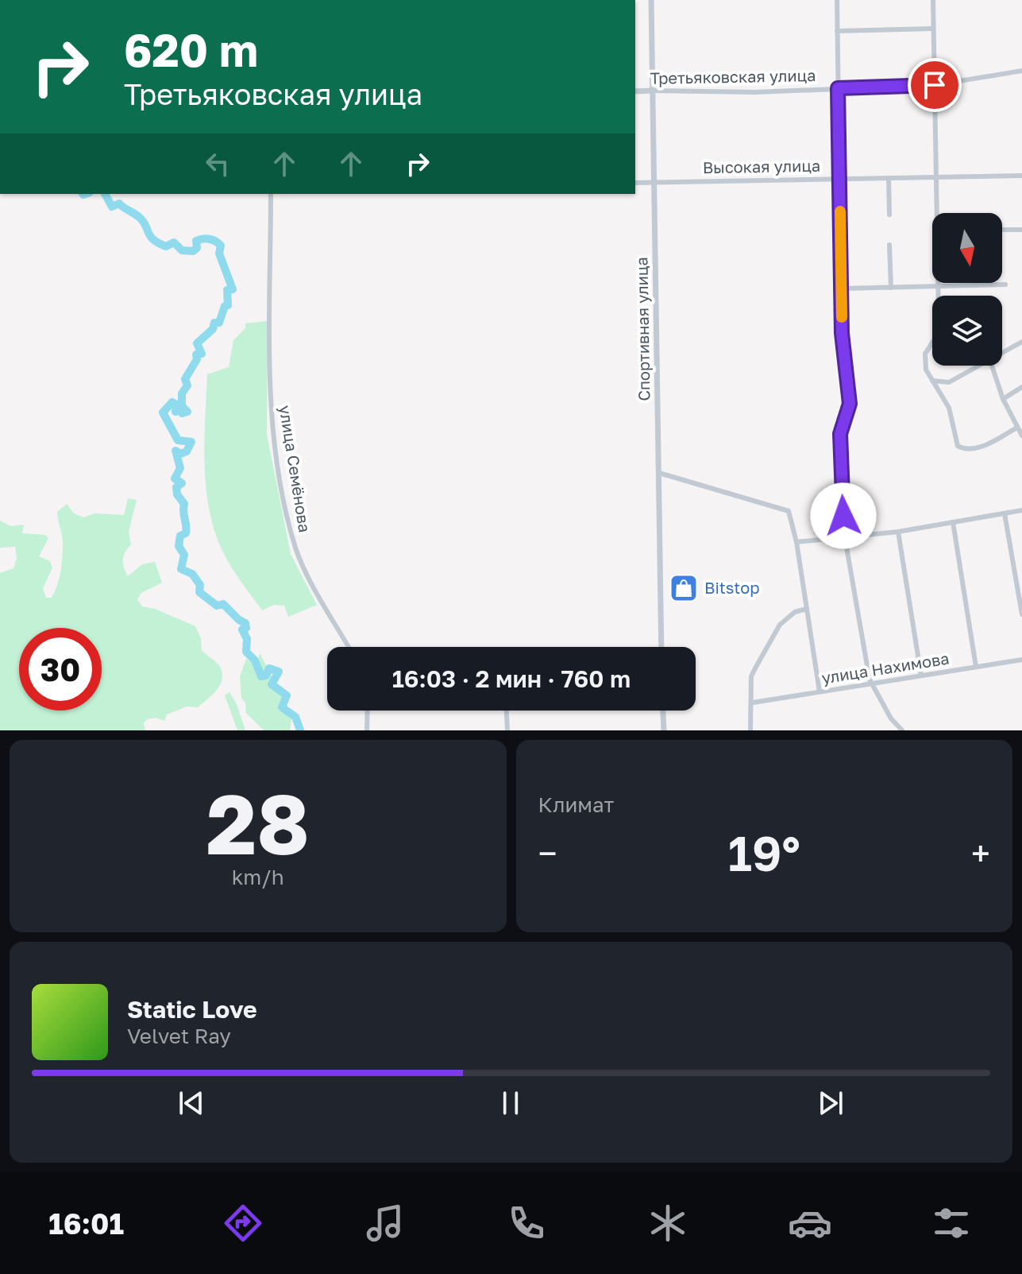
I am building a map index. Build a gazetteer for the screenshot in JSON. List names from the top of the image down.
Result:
{
  "streets": {
    "street": [
      "Третьяковская улица",
      "Высокая улица",
      "Спортивная улица",
      "улица Семёнова",
      "улица Нахимова"
    ]
  },
  "crossings": [
    ["Третьяковская улица", "Спортивная улица"],
    ["Высокая улица", "Спортивная улица"]
  ],
  "places": {
    "shop": ["Bitstop"]
  },
  "north": "bottom",
  "page": {
    "turn": ["620 m", "Третьяковская улица"],
    "limit": "30",
    "trip": "16:03 · 2 мин · 760 m",
    "tile": [
      ["28", "km/h"],
      "Климат"
    ],
    "heat": ["−", "19°", "+"],
    "song": ["Static Love", "Velvet Ray"],
    "tabs": "16:01"
  }
}
